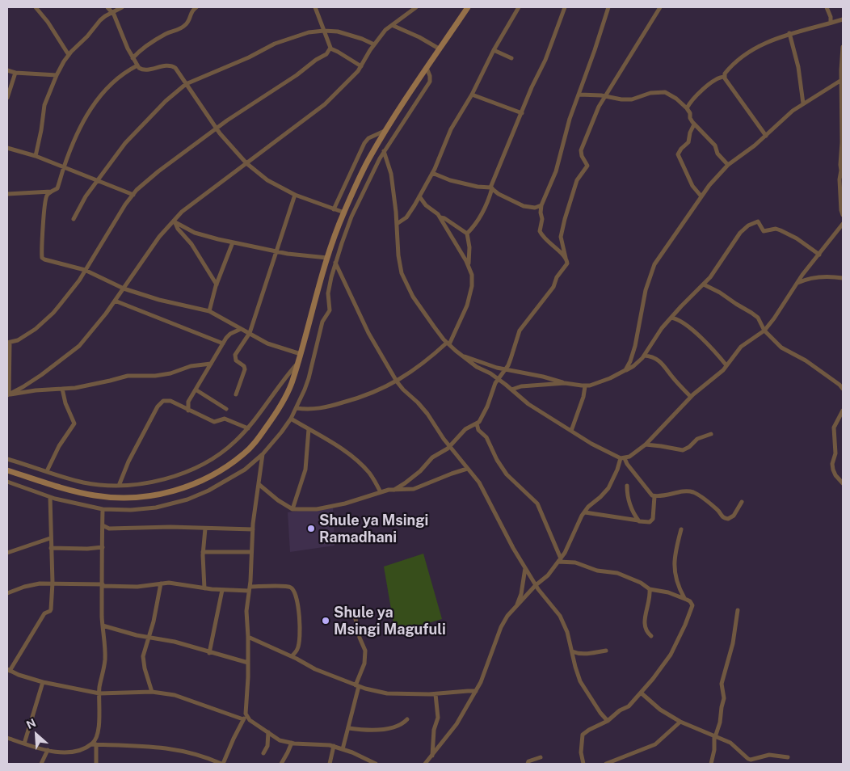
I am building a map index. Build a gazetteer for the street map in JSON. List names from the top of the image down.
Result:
{
  "places": ["Shule ya Msingi Ramadhani", "Shule ya Msingi Magufuli"],
  "north": "top left"
}
